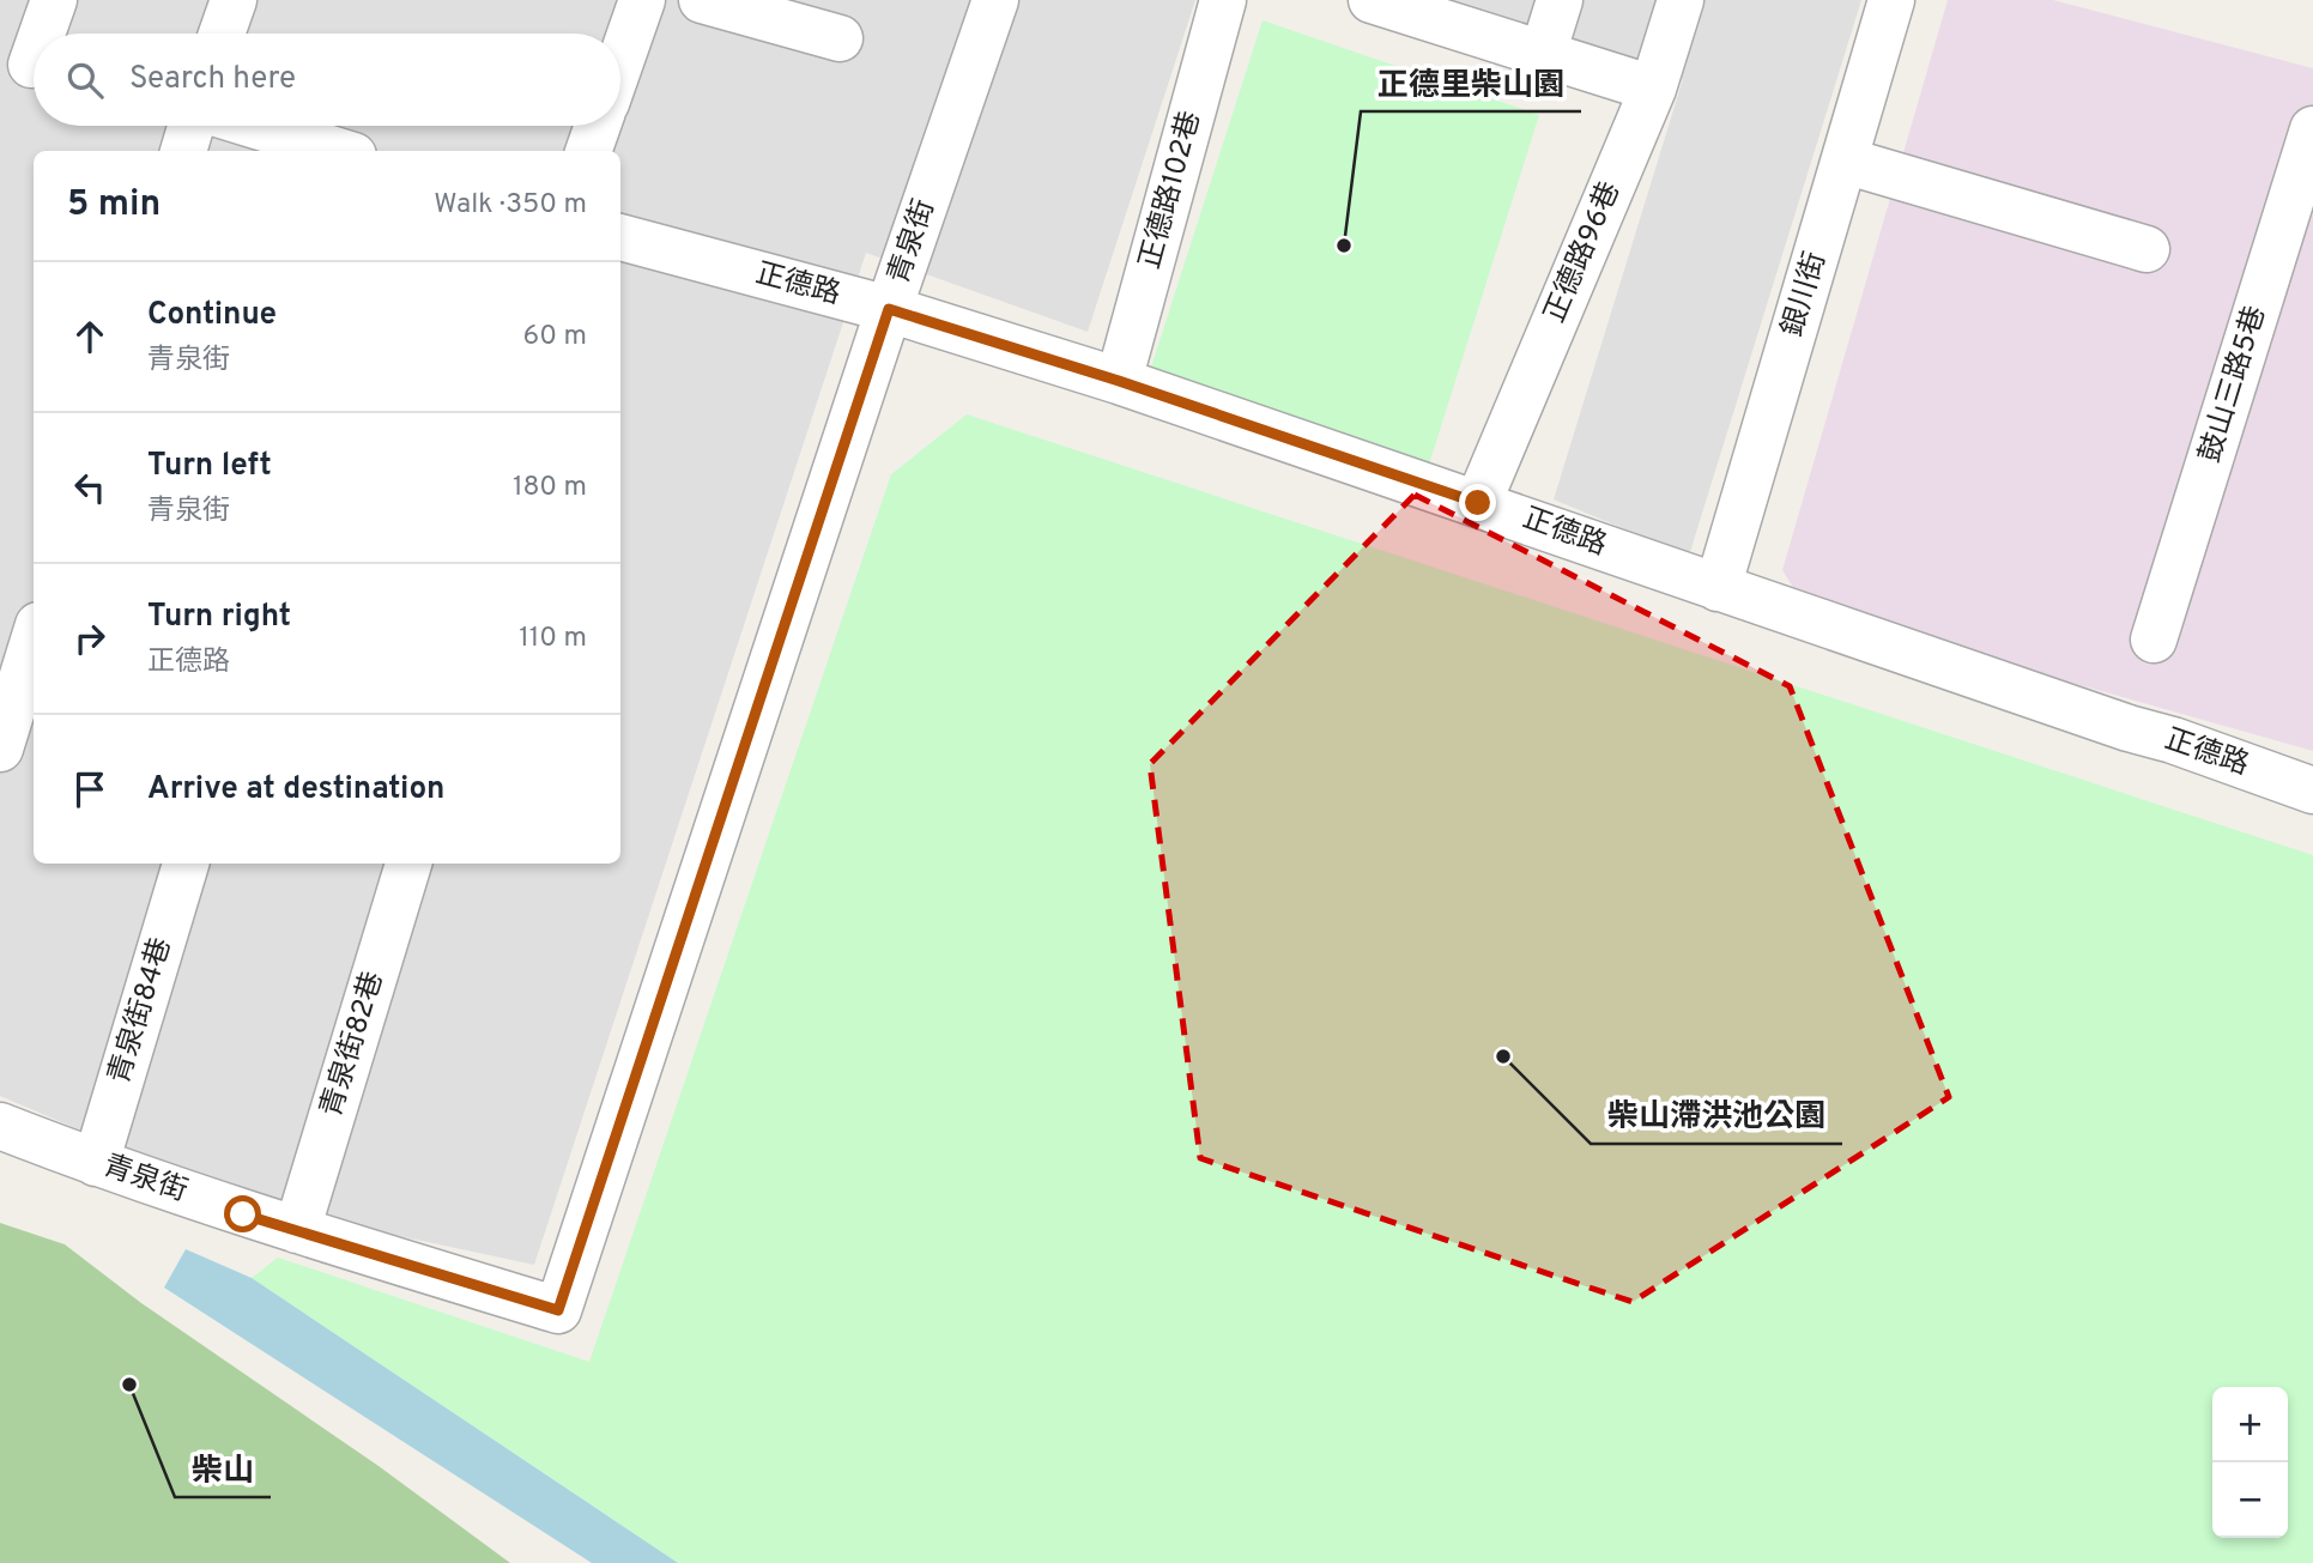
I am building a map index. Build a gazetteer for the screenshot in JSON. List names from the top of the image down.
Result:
{
  "streets": {
    "street": [
      "正德路102巷",
      "青泉街",
      "正德路96巷",
      "正德路",
      "銀川街",
      "鼓山三路5巷",
      "青泉街84巷",
      "青泉街82巷"
    ]
  },
  "crossings": [
    ["正德路102巷", "正德路"],
    ["青泉街", "正德路"],
    ["青泉街", "青泉街84巷"],
    ["青泉街", "青泉街82巷"],
    ["正德路96巷", "正德路"],
    ["正德路", "銀川街"]
  ],
  "places": ["正德里柴山園", "柴山滯洪池公園", "柴山"],
  "page": {
    "search": "Search here",
    "heading": ["5 min", "Walk · 350 m"],
    "list": [
      ["Continue", "青泉街", "60 m"],
      ["Turn left", "青泉街", "180 m"],
      ["Turn right", "正德路", "110 m"],
      "Arrive at destination"
    ],
    "map_buttons": ["+", "−"]
  }
}
